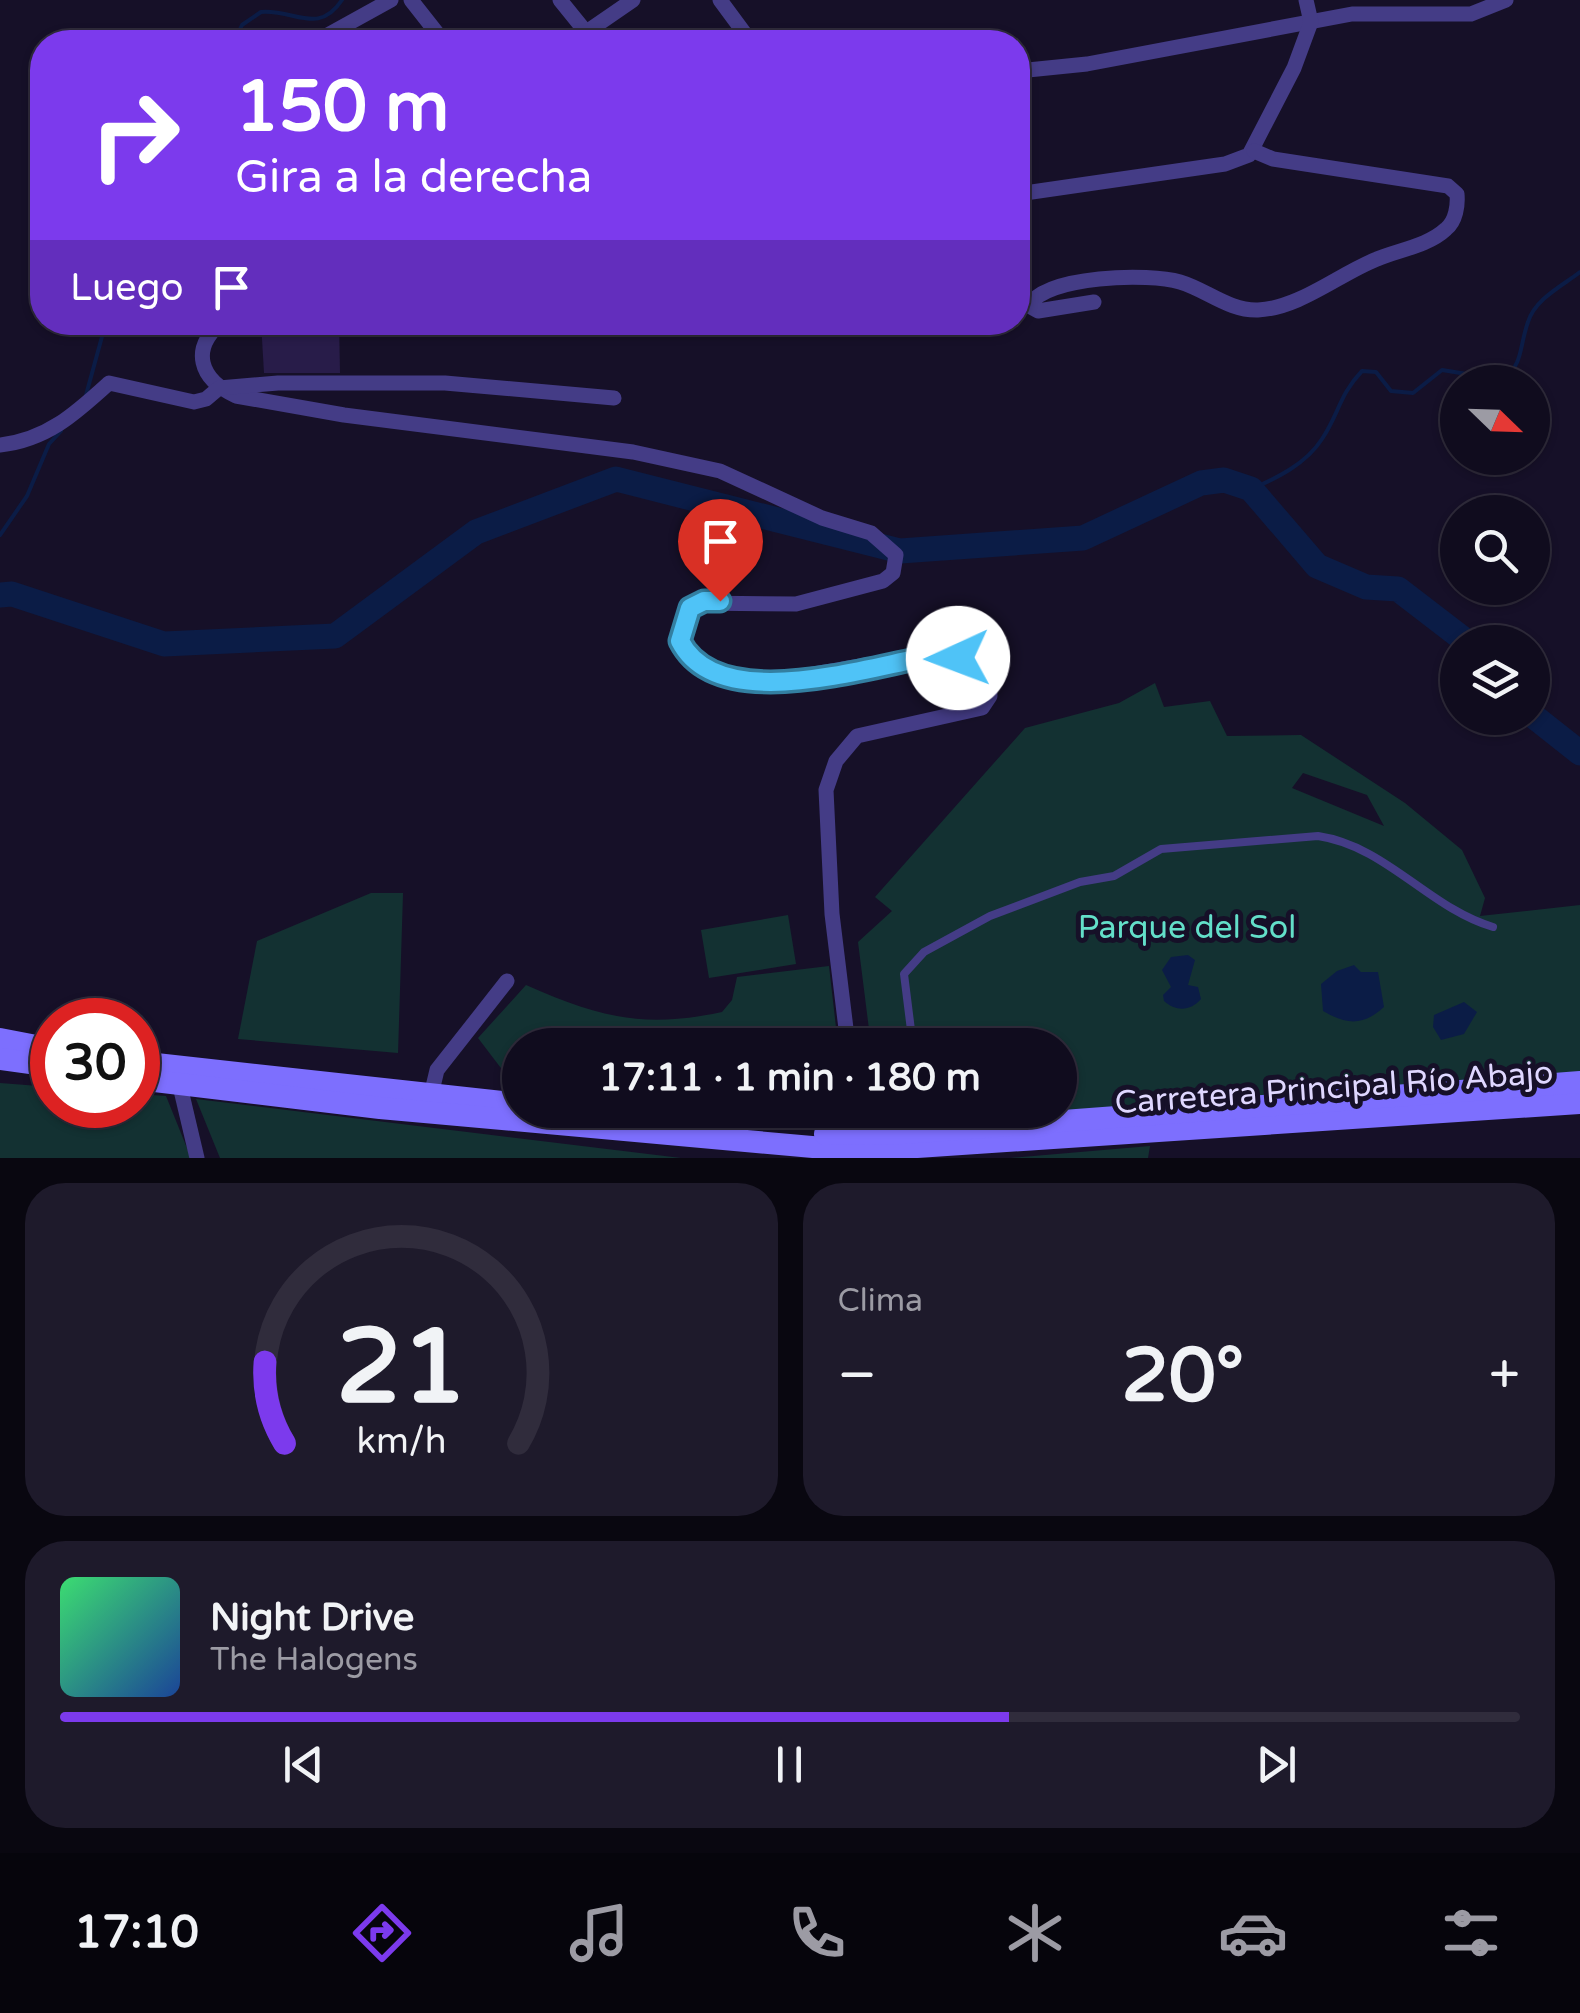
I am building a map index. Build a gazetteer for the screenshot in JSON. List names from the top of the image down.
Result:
{
  "streets": {
    "main road": ["Carretera Principal Río Abajo"]
  },
  "parks": ["Parque del Sol"],
  "north": "bottom right",
  "page": {
    "turn": ["150 m", "Gira a la derecha"],
    "then": "Luego",
    "limit": "30",
    "trip": "17:11 · 1 min · 180 m",
    "tile": "Clima",
    "heat": ["−", "20°", "+"],
    "song": ["Night Drive", "The Halogens"],
    "tabs": "17:10",
    "gauge": ["21", "km/h"]
  }
}
